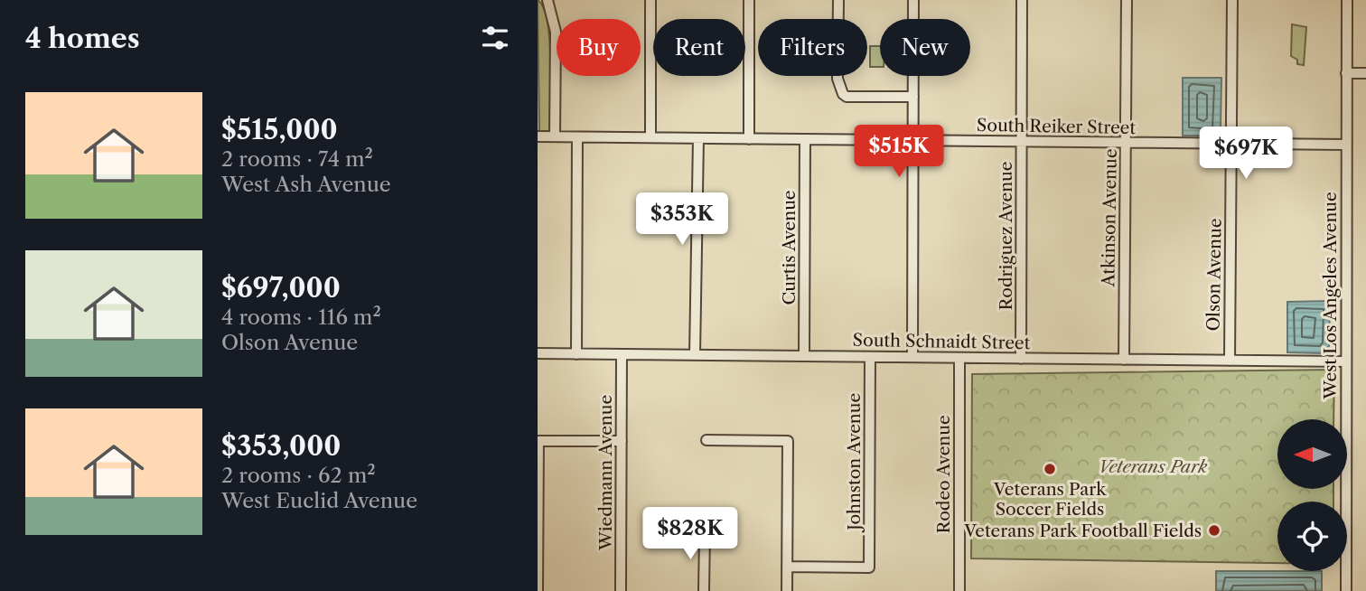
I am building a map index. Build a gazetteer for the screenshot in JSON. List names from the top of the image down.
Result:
{
  "streets": {
    "street": [
      "South Reiker Street",
      "Atkinson Avenue",
      "Rodriguez Avenue",
      "Curtis Avenue",
      "Olson Avenue",
      "West Los Angeles Avenue",
      "South Schnaidt Street",
      "Johnston Avenue",
      "Wiedmann Avenue",
      "Rodeo Avenue"
    ]
  },
  "crossings": [
    ["South Reiker Street", "Atkinson Avenue"],
    ["South Reiker Street", "Rodriguez Avenue"],
    ["South Reiker Street", "Curtis Avenue"],
    ["South Reiker Street", "Olson Avenue"],
    ["South Reiker Street", "West Los Angeles Avenue"],
    ["Atkinson Avenue", "South Schnaidt Street"],
    ["Rodriguez Avenue", "South Schnaidt Street"],
    ["Curtis Avenue", "South Schnaidt Street"],
    ["Olson Avenue", "South Schnaidt Street"],
    ["West Los Angeles Avenue", "South Schnaidt Street"],
    ["South Schnaidt Street", "Johnston Avenue"],
    ["South Schnaidt Street", "Wiedmann Avenue"],
    ["South Schnaidt Street", "Rodeo Avenue"]
  ],
  "parks": ["Veterans Park"],
  "places": ["Veterans Park Soccer Fields", "Veterans Park Football Fields"],
  "north": "left",
  "page": {
    "heading": "4 homes",
    "chip": [
      "Buy",
      "Rent",
      "Filters",
      "New"
    ],
    "list": [
      {
        "name": "$515,000",
        "note": "2 rooms · 74 m² · West Ash Avenue"
      },
      {
        "name": "$697,000",
        "note": "4 rooms · 116 m² · Olson Avenue"
      },
      {
        "name": "$353,000",
        "note": "2 rooms · 62 m² · West Euclid Avenue"
      }
    ],
    "price": [
      "$515K",
      "$697K",
      "$353K",
      "$828K"
    ]
  }
}
